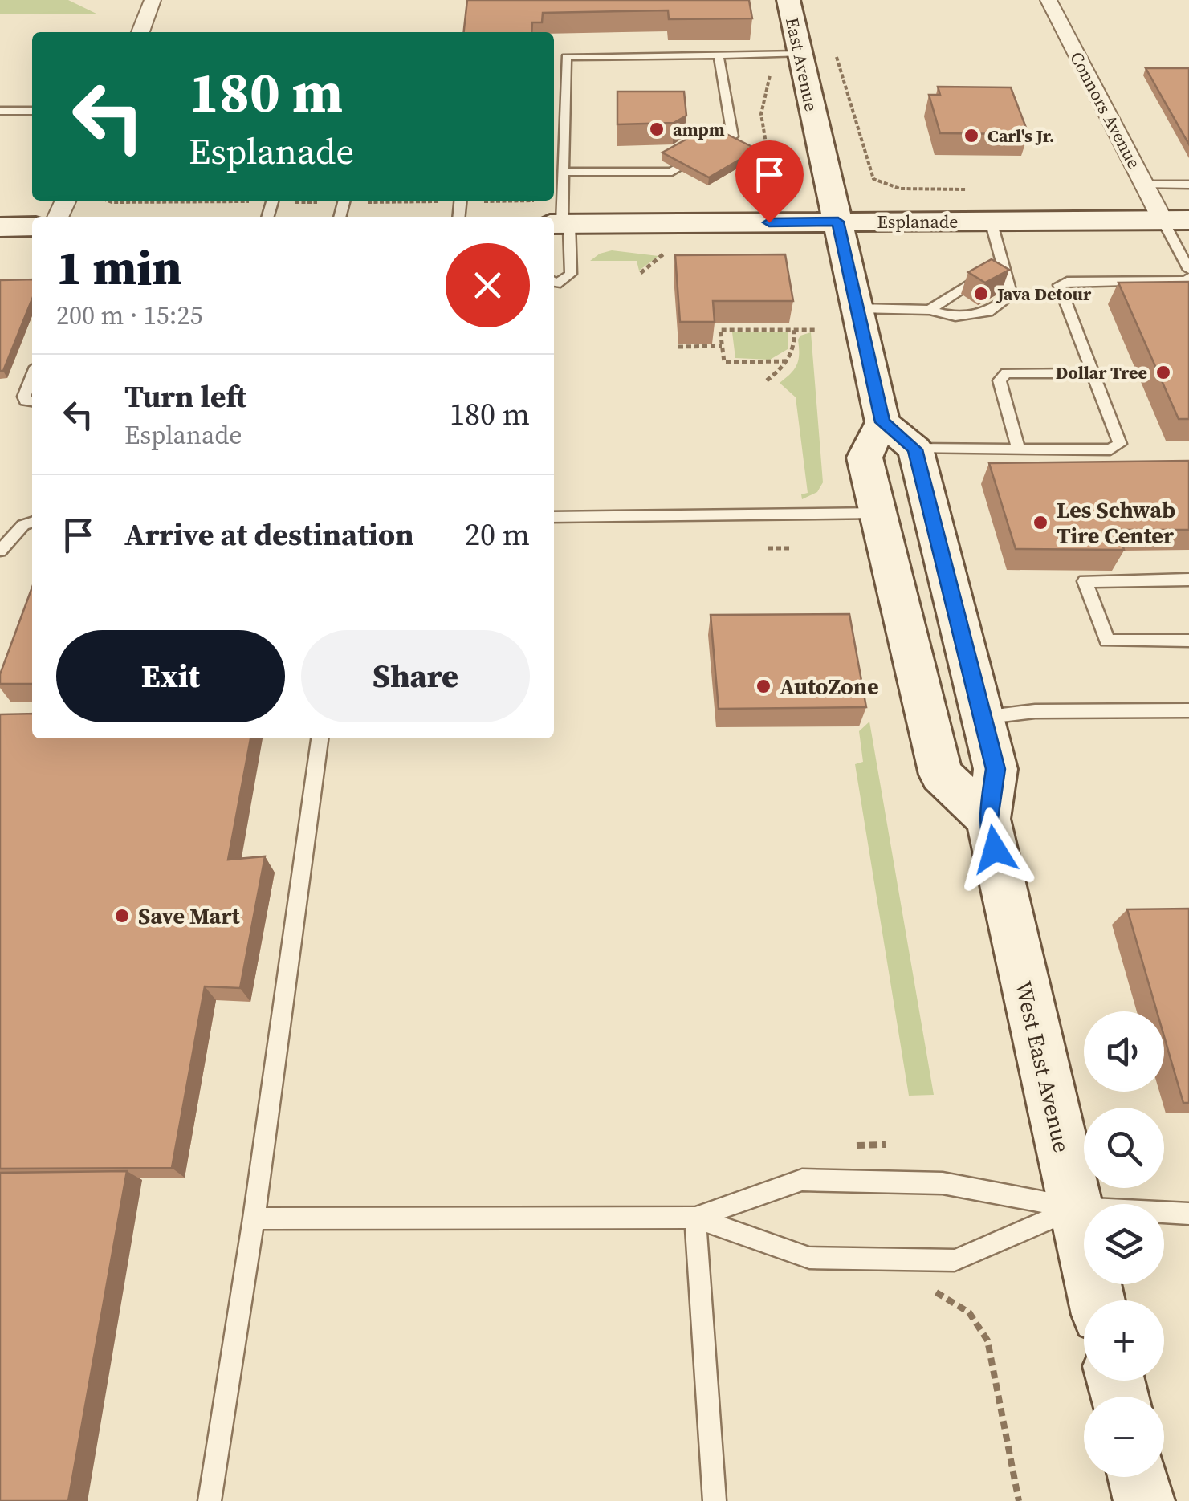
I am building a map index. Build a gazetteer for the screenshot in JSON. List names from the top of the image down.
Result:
{
  "streets": {
    "main road": ["East Avenue", "Esplanade", "West East Avenue"],
    "street": ["Connors Avenue"]
  },
  "crossings": [
    ["East Avenue", "Esplanade"],
    ["Connors Avenue", "Esplanade"]
  ],
  "places": [
    "ampm",
    "Carl's Jr.",
    "Java Detour",
    "Dollar Tree",
    "Les Schwab Tire Center",
    "AutoZone",
    "Save Mart"
  ],
  "page": {
    "turn": ["180 m", "Esplanade"],
    "heading": ["1 min", "200 m · 15:25"],
    "list": [
      {
        "name": "Turn left",
        "note": "Esplanade",
        "value": "180 m"
      },
      {
        "name": "Arrive at destination",
        "value": "20 m"
      }
    ],
    "buttons": ["Exit", "Share"],
    "map_buttons": ["+", "−"]
  }
}
